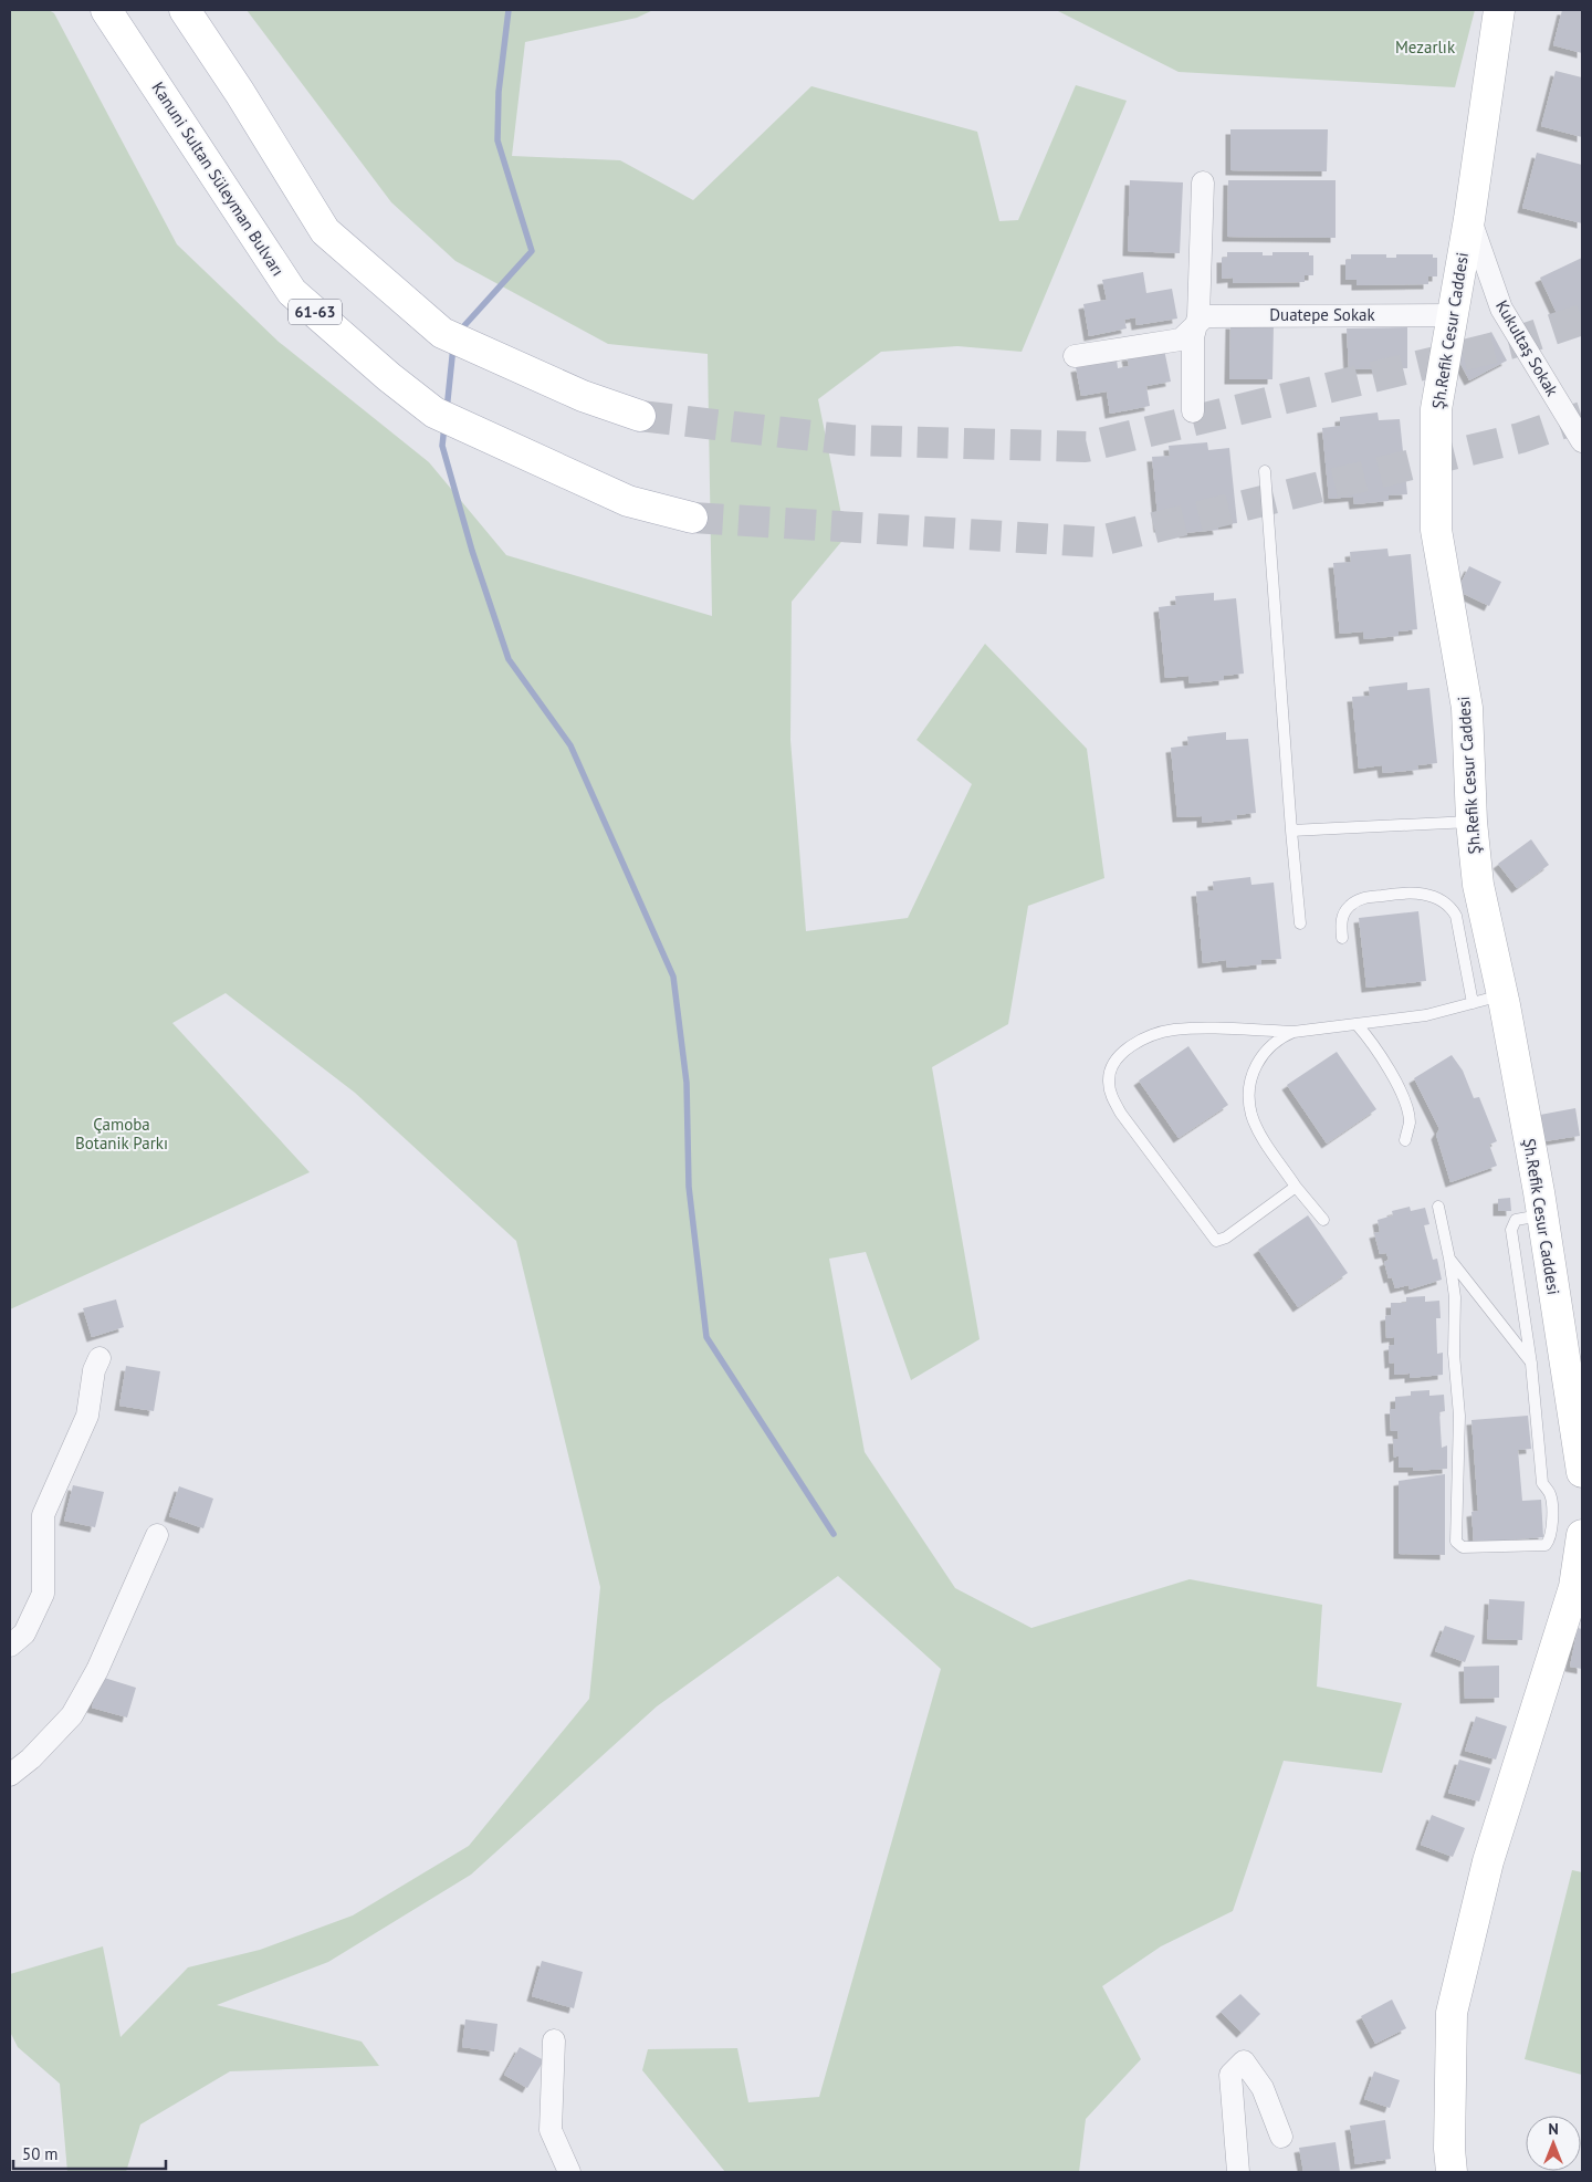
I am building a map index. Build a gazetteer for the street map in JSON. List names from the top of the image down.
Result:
{
  "streets": {
    "street": [
      "Kanuni Sultan Süleyman Bulvarı",
      "61-63",
      "Duatepe Sokak",
      "Şh.Refik Cesur Caddesi",
      "Kukultaş Sokak"
    ]
  },
  "crossings": [
    ["Duatepe Sokak", "Şh.Refik Cesur Caddesi"],
    ["Şh.Refik Cesur Caddesi", "Kukultaş Sokak"]
  ],
  "parks": ["Mezarlık", "Çamoba Botanik Parkı"],
  "scale_bar": "50 m",
  "north": "top"
}
